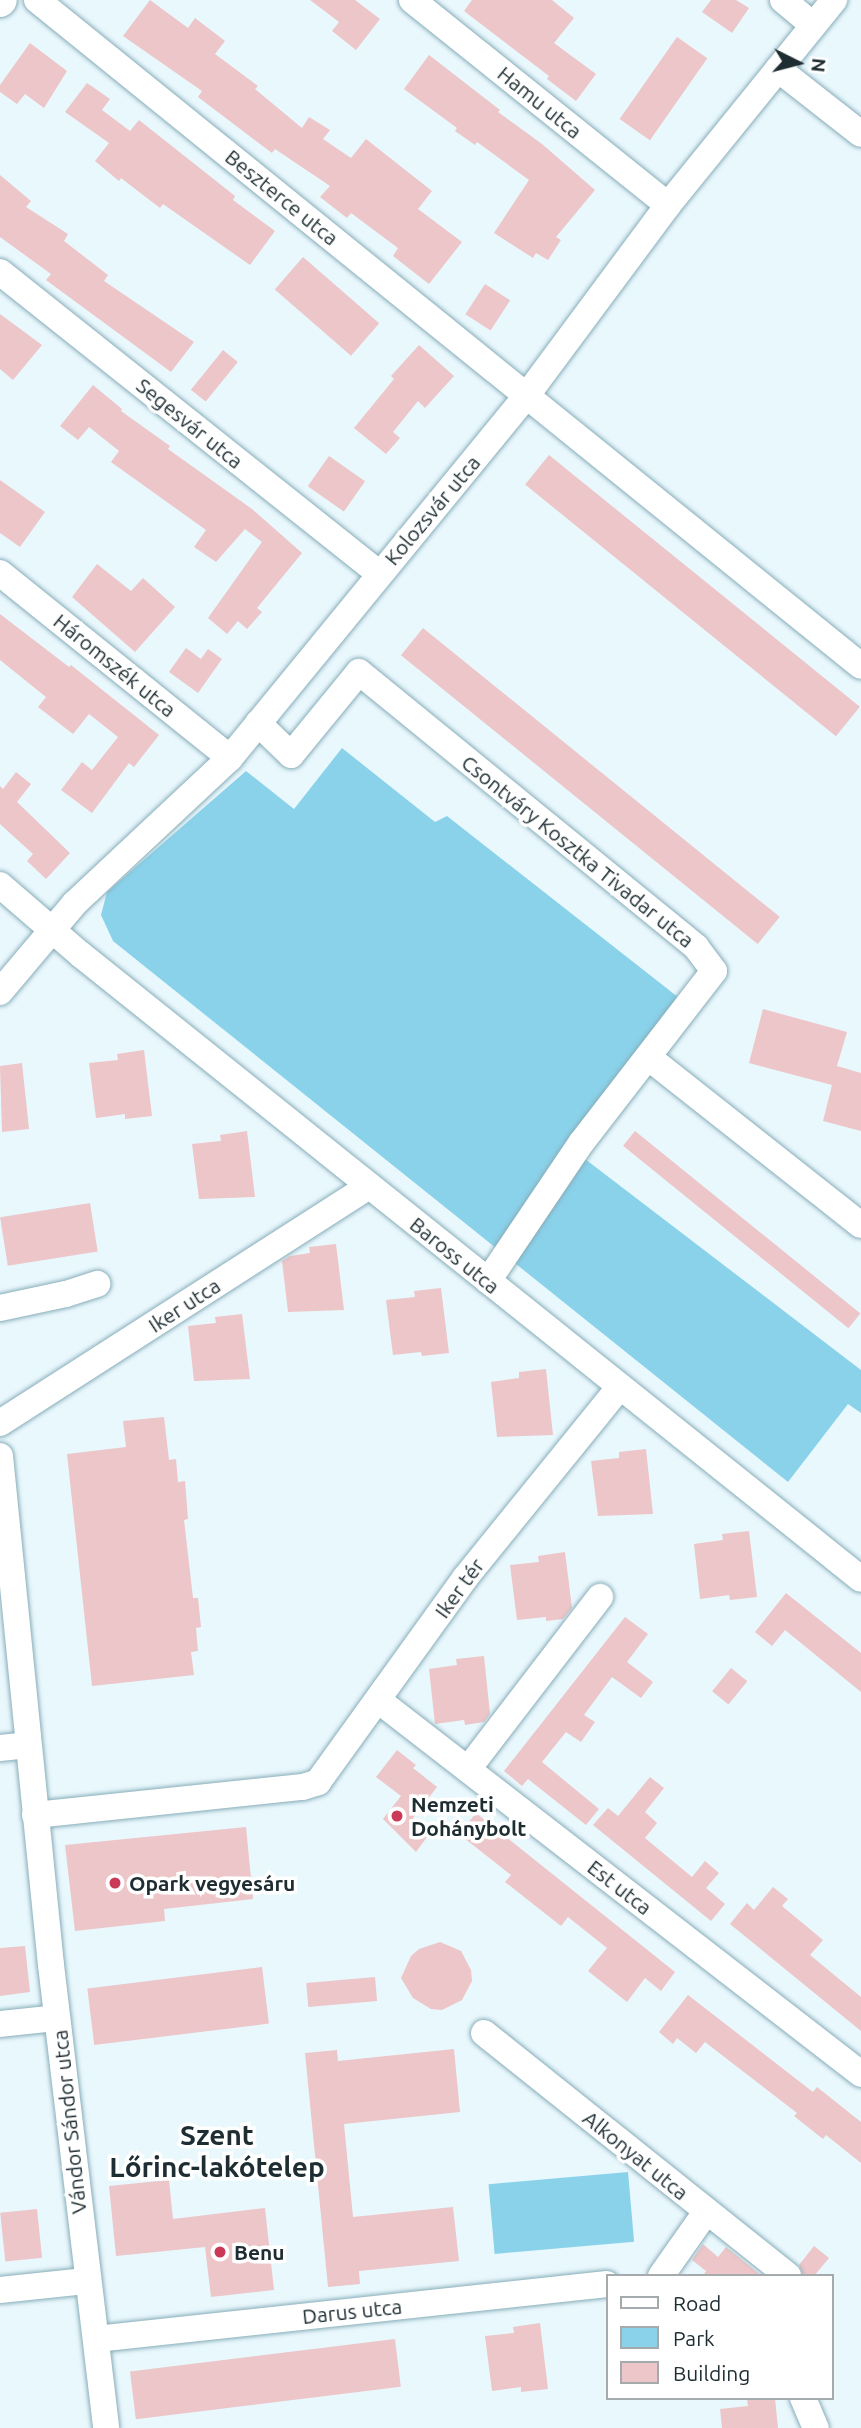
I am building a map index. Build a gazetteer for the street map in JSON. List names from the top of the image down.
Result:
{
  "streets": {
    "street": [
      "Hamu utca",
      "Beszterce utca",
      "Segesvár utca",
      "Kolozsvár utca",
      "Háromszék utca",
      "Csontváry Kosztka Tivadar utca",
      "Baross utca",
      "Iker utca",
      "Iker tér",
      "Est utca",
      "Vándor Sándor utca",
      "Alkonyat utca",
      "Darus utca"
    ]
  },
  "crossings": [
    ["Hamu utca", "Kolozsvár utca"],
    ["Beszterce utca", "Kolozsvár utca"],
    ["Segesvár utca", "Kolozsvár utca"],
    ["Kolozsvár utca", "Háromszék utca"],
    ["Kolozsvár utca", "Csontváry Kosztka Tivadar utca"],
    ["Kolozsvár utca", "Baross utca"],
    ["Baross utca", "Iker utca"],
    ["Baross utca", "Iker tér"],
    ["Iker tér", "Est utca"],
    ["Iker tér", "Vándor Sándor utca"],
    ["Vándor Sándor utca", "Darus utca"]
  ],
  "districts": ["Szent Lőrinc-lakótelep"],
  "places": ["Nemzeti Dohánybolt", "Opark vegyesáru", "Benu"],
  "legend": ["Road", "Park", "Building"],
  "north": "right"
}
